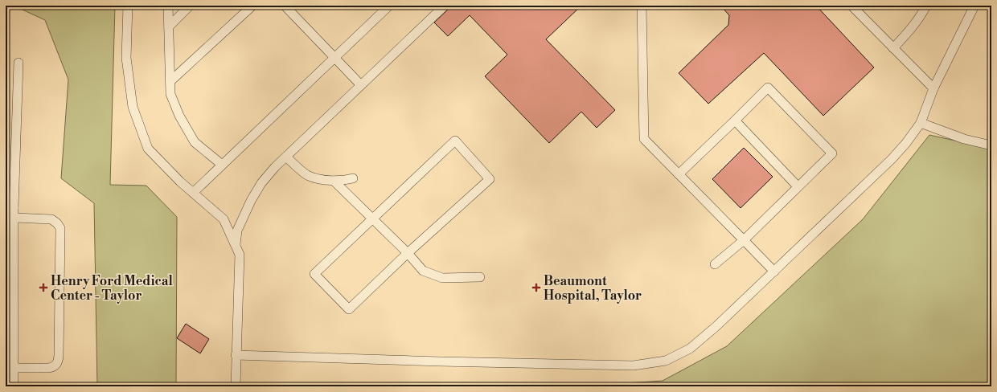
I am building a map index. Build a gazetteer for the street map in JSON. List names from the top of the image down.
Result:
{
  "places": {
    "health": ["Henry Ford Medical Center - Taylor", "Beaumont Hospital, Taylor"]
  }
}
